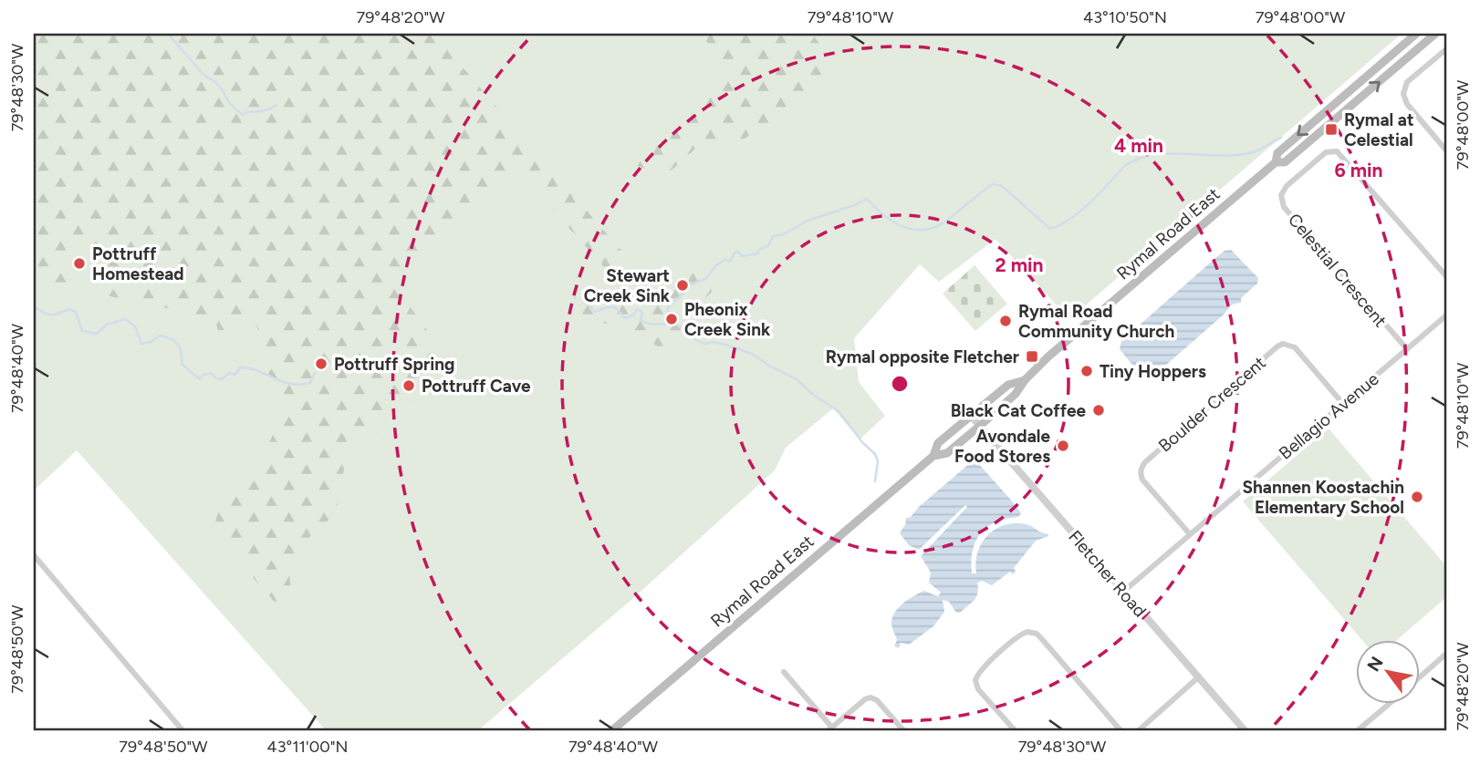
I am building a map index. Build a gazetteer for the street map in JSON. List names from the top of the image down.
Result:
{
  "streets": {
    "main road": ["Rymal Road East"],
    "street": [
      "Celestial Crescent",
      "Boulder Crescent",
      "Bellagio Avenue",
      "Fletcher Road"
    ]
  },
  "crossings": [
    ["Rymal Road East", "Fletcher Road"],
    ["Celestial Crescent", "Bellagio Avenue"],
    ["Boulder Crescent", "Bellagio Avenue"],
    ["Bellagio Avenue", "Fletcher Road"]
  ],
  "places": {
    "transit": ["Rymal at Celestial", "Rymal opposite Fletcher"],
    "other": [
      "Pottruff Homestead",
      "Stewart Creek Sink",
      "Pheonix Creek Sink",
      "Rymal Road Community Church",
      "Pottruff Spring",
      "Tiny Hoppers",
      "Pottruff Cave",
      "Black Cat Coffee",
      "Avondale Food Stores",
      "Shannen Koostachin Elementary School"
    ]
  },
  "north": "top left",
  "coordinates": [
    "79°48'20\"W",
    "79°48'10\"W",
    "43°10'50\"N",
    "79°48'00\"W",
    "79°48'30\"W",
    "79°48'40\"W",
    "79°48'50\"W",
    "43°11'00\"N"
  ],
  "rings": ["4 min", "6 min", "2 min"]
}
